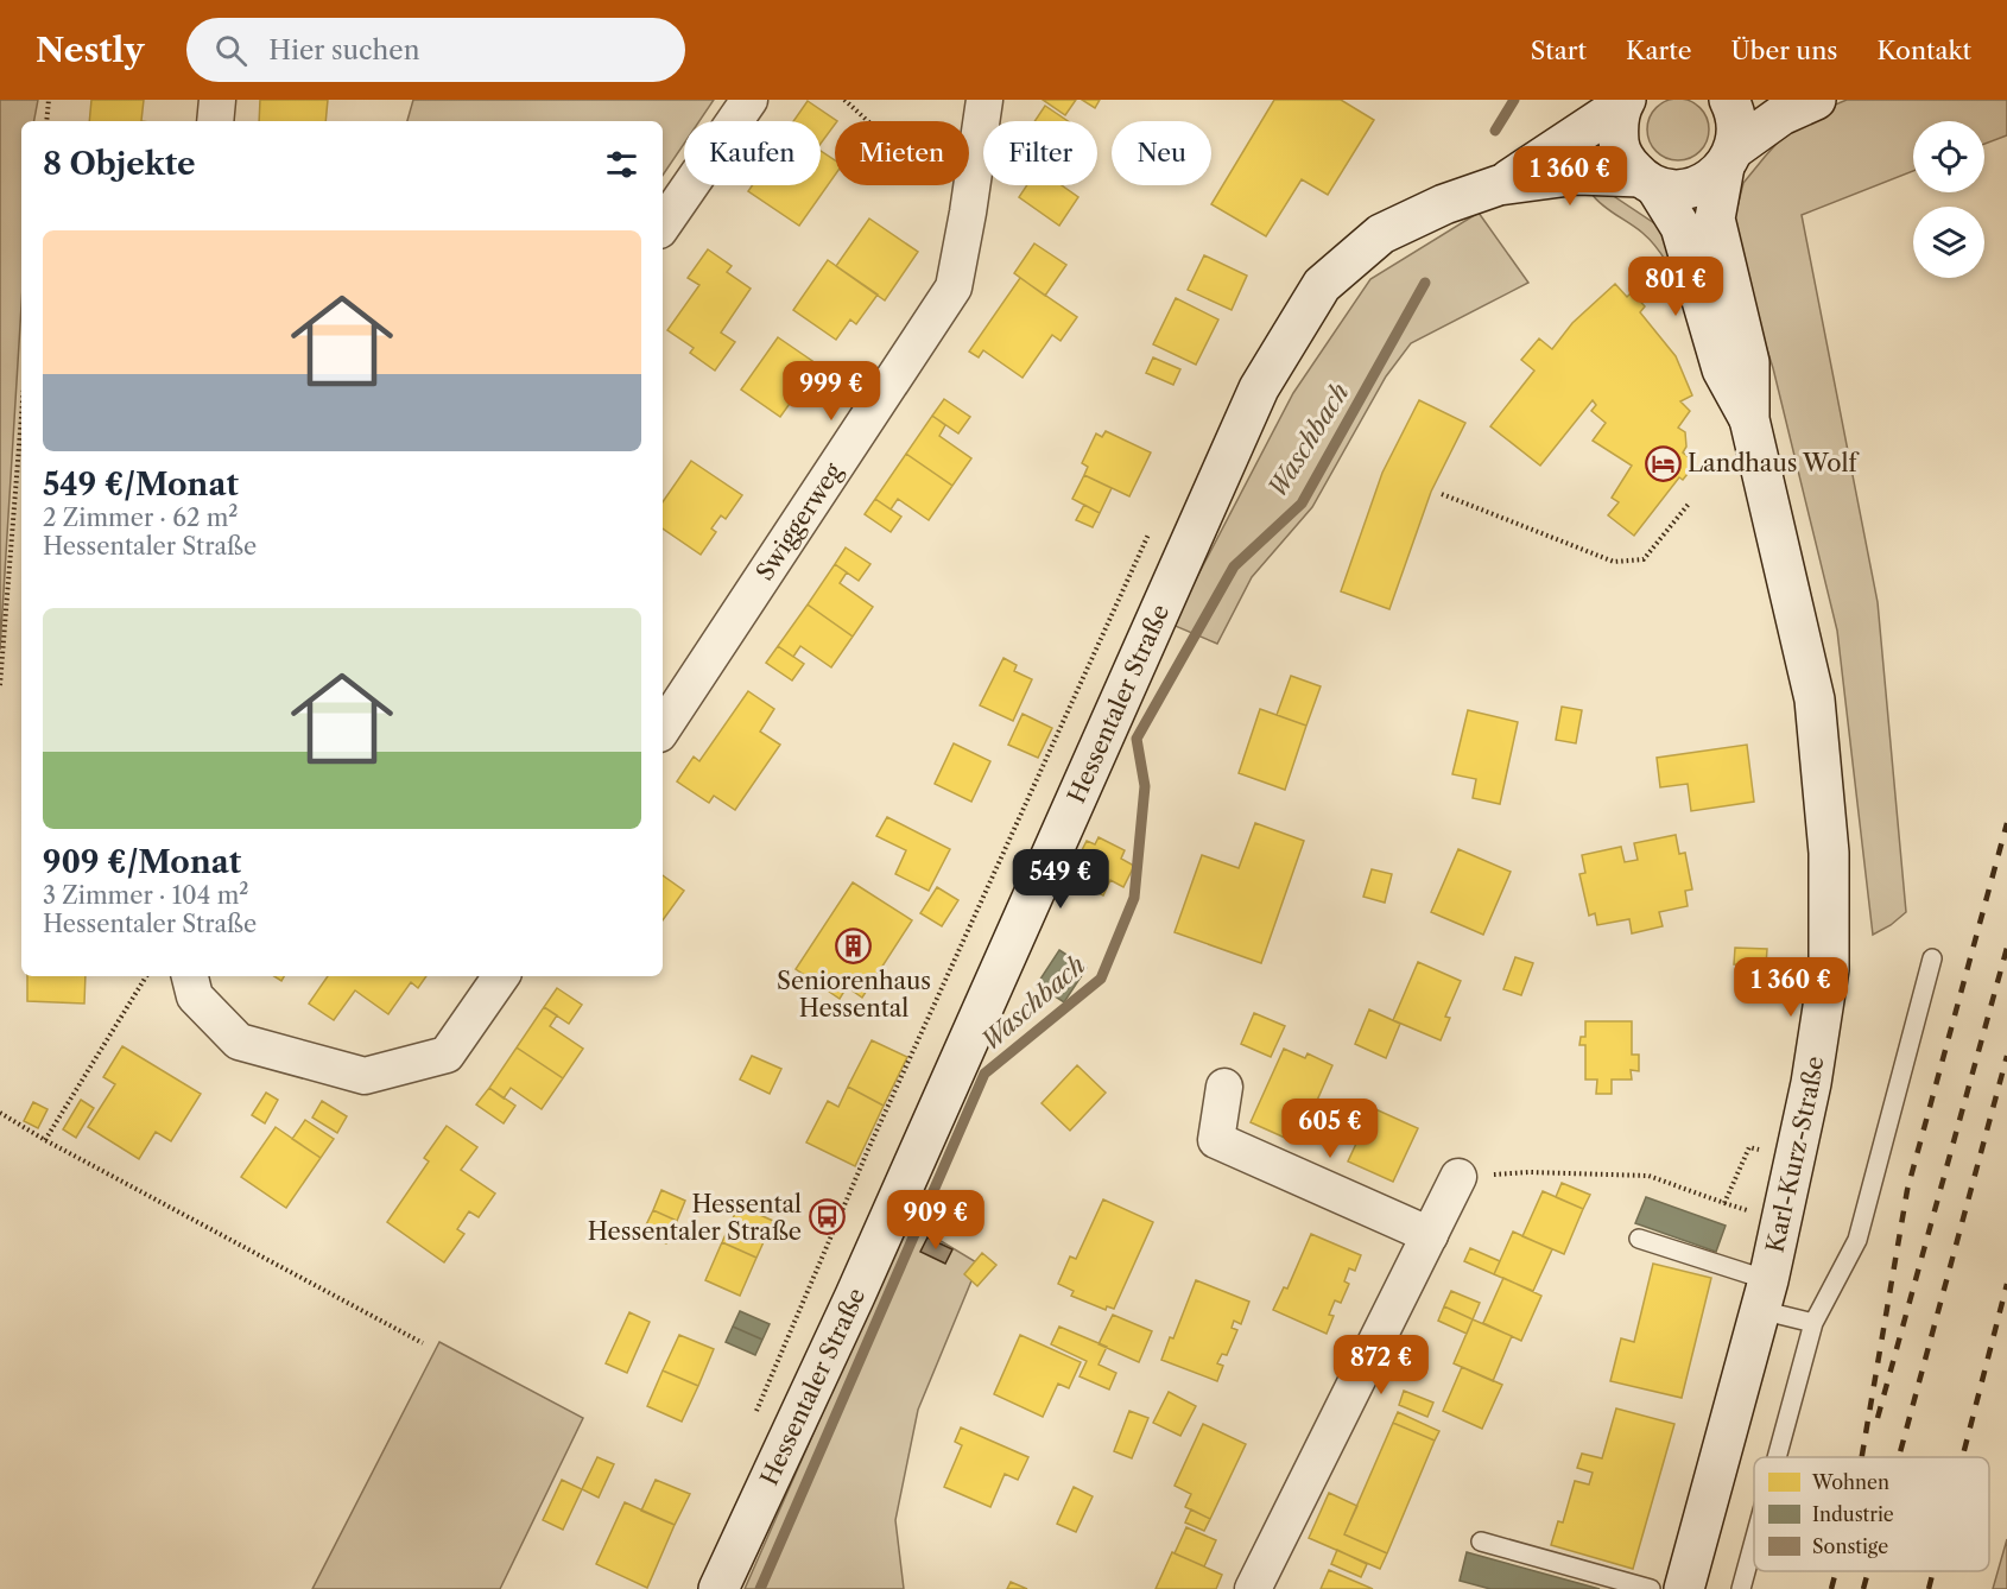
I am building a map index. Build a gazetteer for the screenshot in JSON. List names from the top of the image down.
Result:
{
  "streets": {
    "main road": ["Hessentaler Straße", "Karl-Kurz-Straße"],
    "street": ["Swiggerweg"]
  },
  "crossings": [
    ["Hessentaler Straße", "Karl-Kurz-Straße"]
  ],
  "water": ["Waschbach"],
  "places": {
    "hotel": ["Landhaus Wolf"],
    "building": ["Seniorenhaus Hessental"],
    "bus stop": ["Hessental Hessentaler Straße"]
  },
  "legend": ["Wohnen", "Industrie", "Sonstige"],
  "page": {
    "header": "Nestly",
    "search": "Hier suchen",
    "nav": [
      "Start",
      "Karte",
      "Über uns",
      "Kontakt"
    ],
    "chip": [
      "Kaufen",
      "Mieten",
      "Filter",
      "Neu"
    ],
    "heading": "8 Objekte",
    "price": [
      "1 360 €",
      "801 €",
      "999 €",
      "549 €",
      "1 360 €",
      "605 €",
      "909 €",
      "872 €"
    ],
    "list": [
      {
        "name": "549 €/Monat",
        "note": "2 Zimmer · 62 m² · Hessentaler Straße"
      },
      {
        "name": "909 €/Monat",
        "note": "3 Zimmer · 104 m² · Hessentaler Straße"
      }
    ]
  }
}
